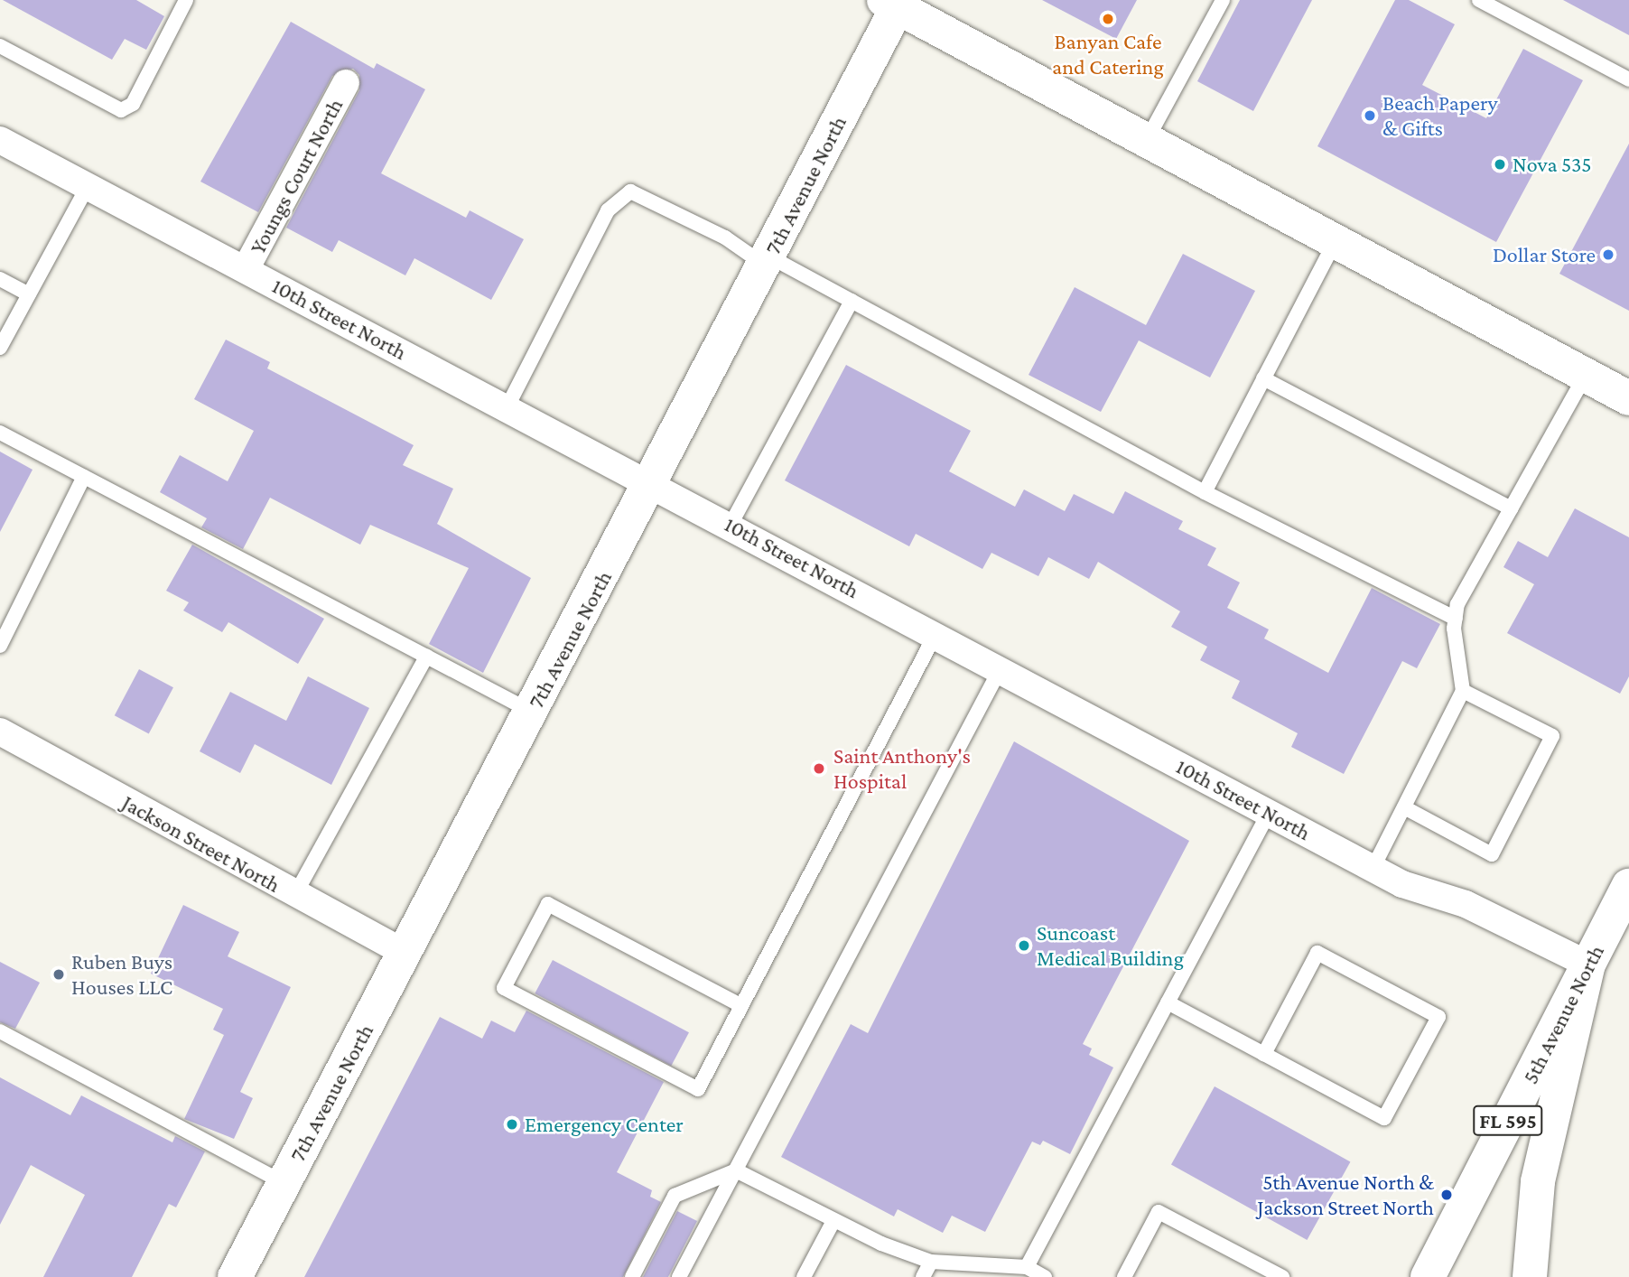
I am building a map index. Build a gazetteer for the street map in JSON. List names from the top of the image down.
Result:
{
  "streets": {
    "main road": ["7th Avenue North", "5th Avenue North", "FL 595"],
    "street": ["Youngs Court North", "10th Street North", "Jackson Street North"]
  },
  "crossings": [
    ["Youngs Court North", "10th Street North"],
    ["7th Avenue North", "10th Street North"],
    ["7th Avenue North", "Jackson Street North"],
    ["10th Street North", "5th Avenue North"]
  ],
  "places": [
    "Banyan Cafe and Catering",
    "Beach Papery & Gifts",
    "Nova 535",
    "Dollar Store",
    "Saint Anthony's Hospital",
    "Suncoast Medical Building",
    "Ruben Buys Houses LLC",
    "Emergency Center",
    "5th Avenue North & Jackson Street North"
  ]
}
